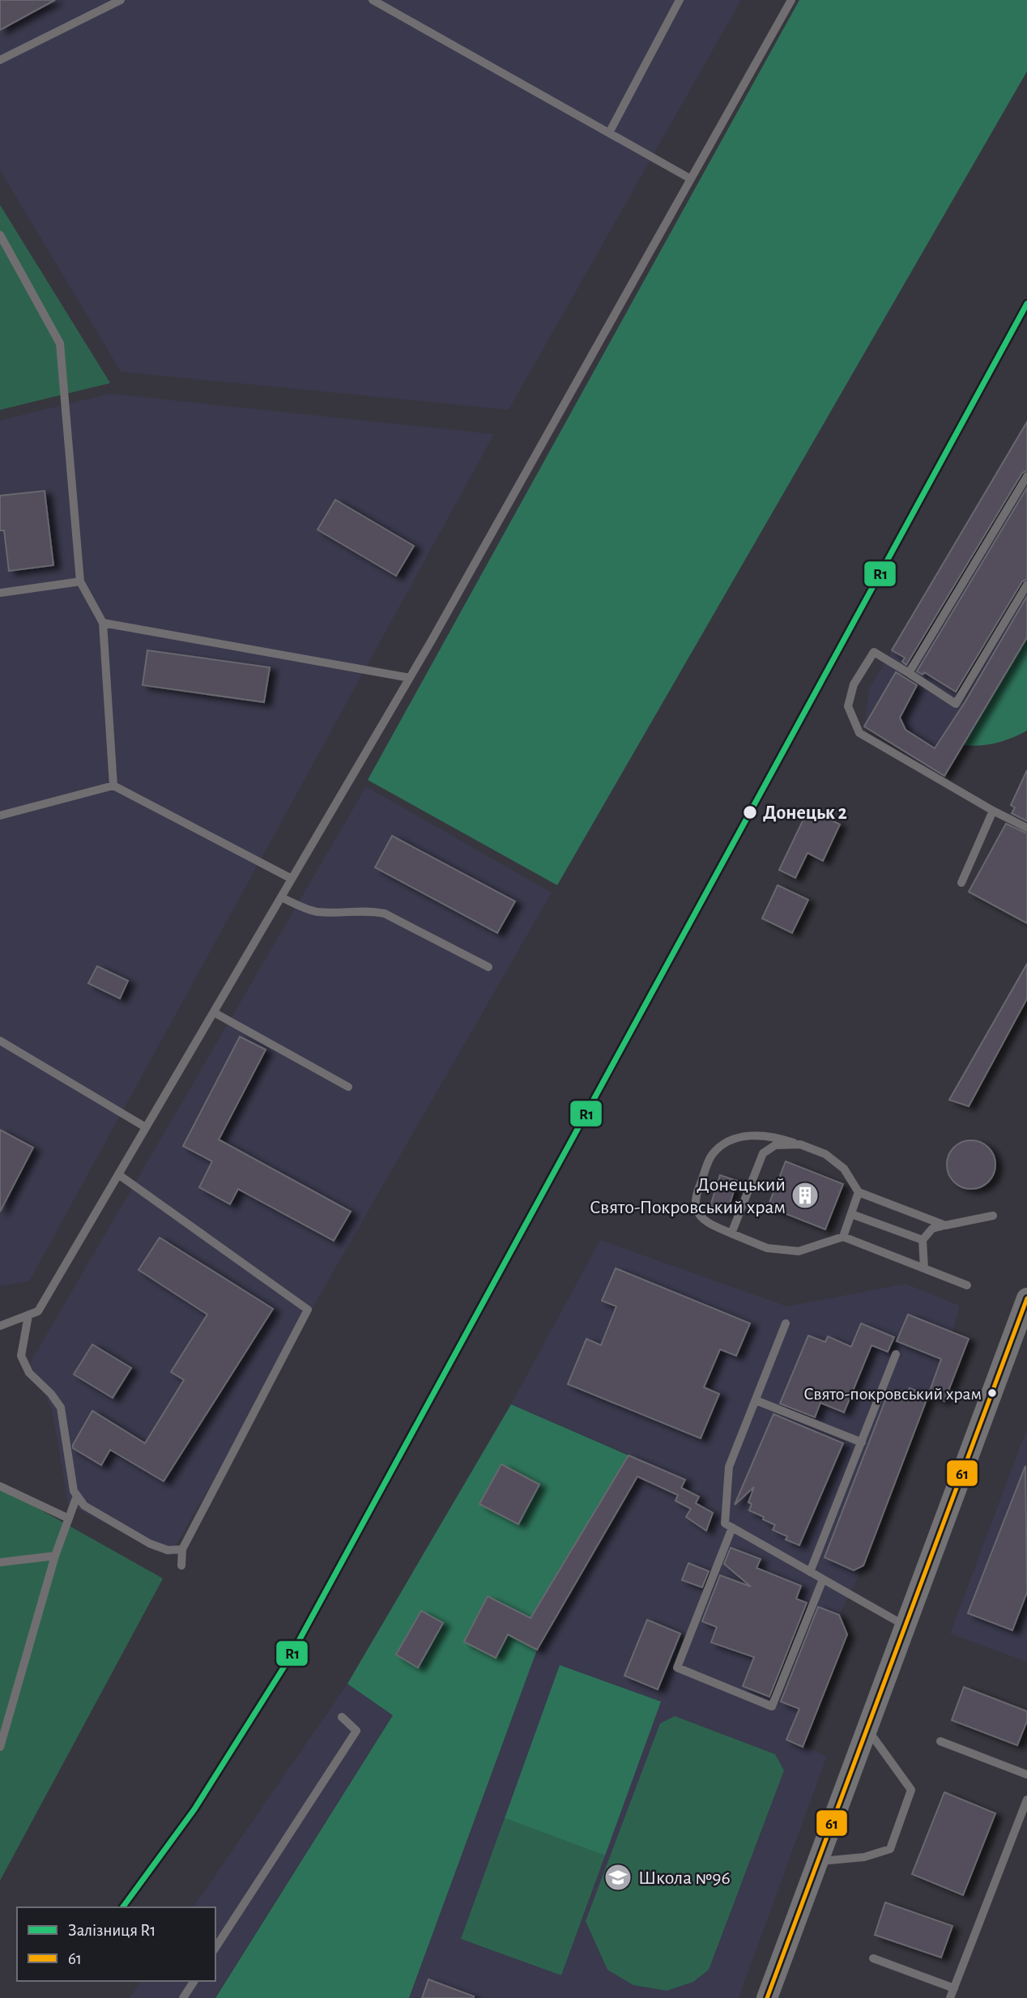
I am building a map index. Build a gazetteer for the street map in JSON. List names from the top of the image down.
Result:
{
  "places": {
    "other": ["Донецьк 2", "Свято-покровський храм"],
    "building": ["Донецький Свято-Покровський храм"],
    "school or university": ["Школа №96"]
  },
  "lines": ["rail line R1", "transit line 61"],
  "legend": ["Залізниця R1", "61"]
}
